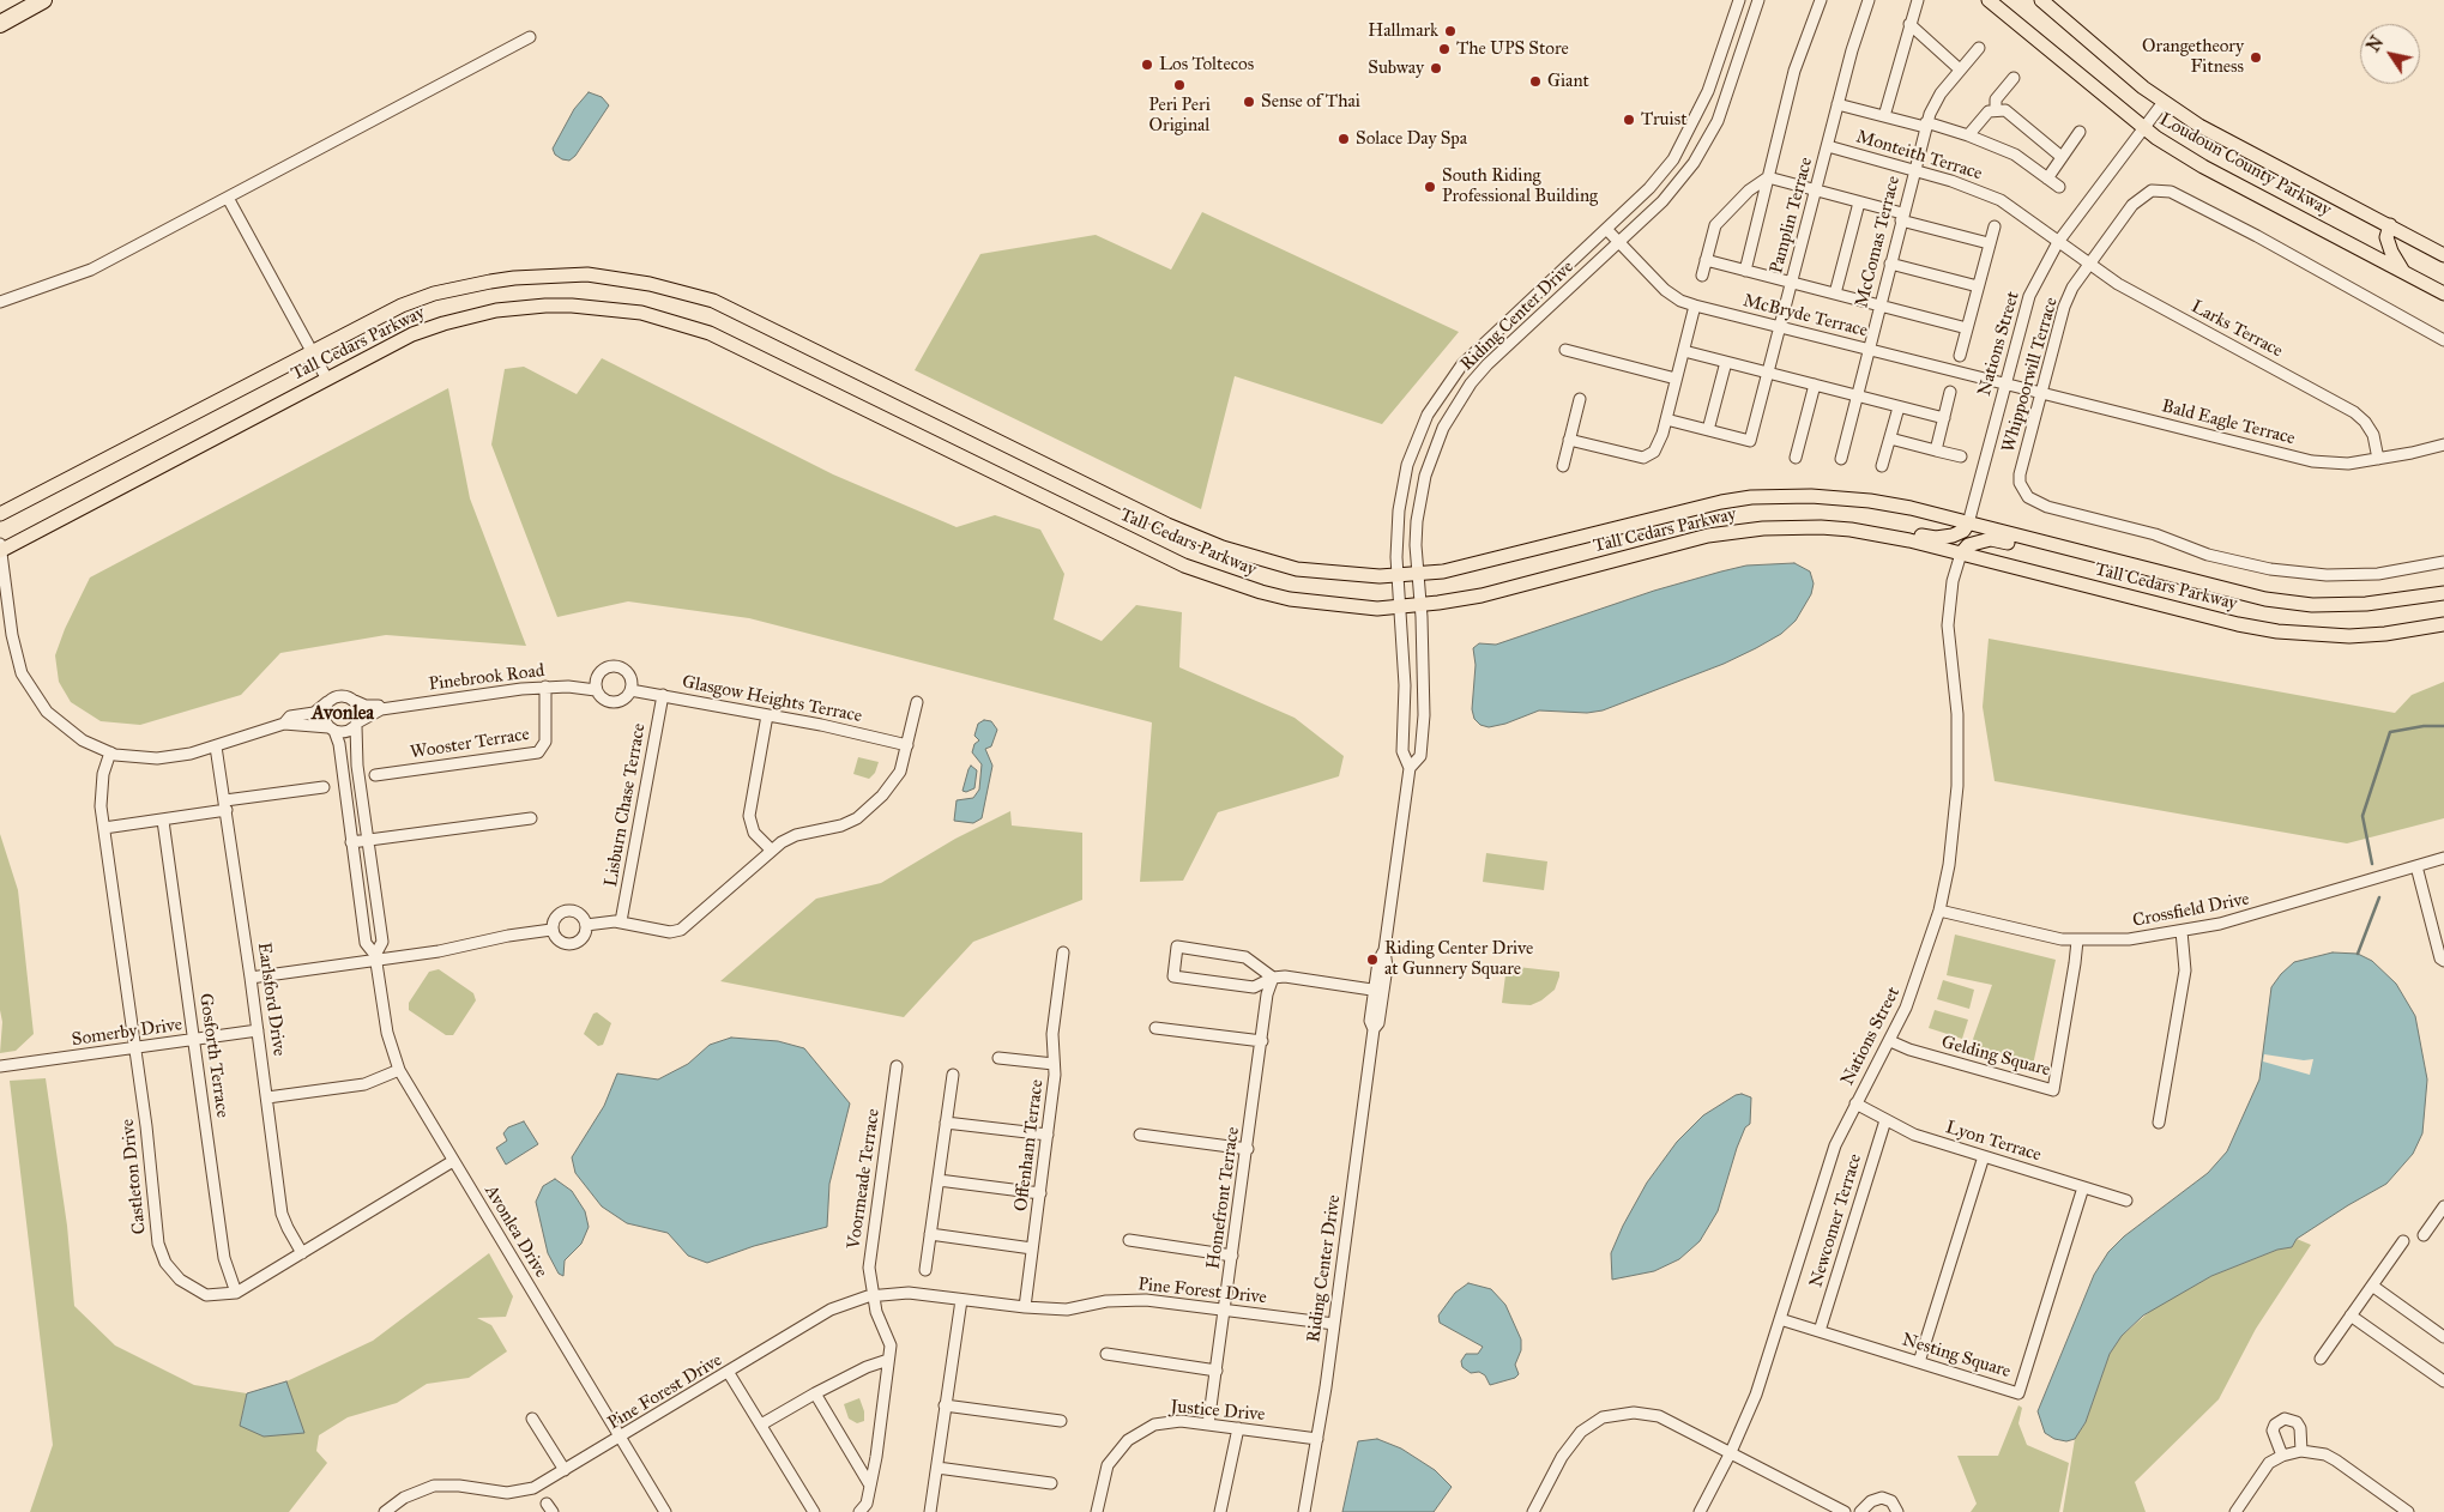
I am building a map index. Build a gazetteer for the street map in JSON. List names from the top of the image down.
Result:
{
  "streets": {
    "main road": ["Loudoun County Parkway", "Tall Cedars Parkway"],
    "street": [
      "Monteith Terrace",
      "Pamplin Terrace",
      "McComas Terrace",
      "Riding Center Drive",
      "McBryde Terrace",
      "Larks Terrace",
      "Nations Street",
      "Whippoorwill Terrace",
      "Bald Eagle Terrace",
      "Pinebrook Road",
      "Glasgow Heights Terrace",
      "Wooster Terrace",
      "Lisburn Chase Terrace",
      "Crossfield Drive",
      "Earlsford Drive",
      "Somerby Drive",
      "Gosforth Terrace",
      "Gelding Square",
      "Lyon Terrace",
      "Offenham Terrace",
      "Castleton Drive",
      "Voormeade Terrace",
      "Homefront Terrace",
      "Newcomer Terrace",
      "Avonlea Drive",
      "Pine Forest Drive",
      "Nesting Square",
      "Justice Drive"
    ]
  },
  "crossings": [
    ["Monteith Terrace", "Pamplin Terrace"],
    ["Monteith Terrace", "McComas Terrace"],
    ["Monteith Terrace", "Larks Terrace"],
    ["Monteith Terrace", "Nations Street"],
    ["Loudoun County Parkway", "Nations Street"],
    ["Pamplin Terrace", "McBryde Terrace"],
    ["McComas Terrace", "McBryde Terrace"],
    ["Riding Center Drive", "McBryde Terrace"],
    ["Riding Center Drive", "Tall Cedars Parkway"],
    ["Riding Center Drive", "Pine Forest Drive"],
    ["Riding Center Drive", "Justice Drive"],
    ["McBryde Terrace", "Nations Street"],
    ["McBryde Terrace", "Bald Eagle Terrace"],
    ["Larks Terrace", "Nations Street"],
    ["Larks Terrace", "Whippoorwill Terrace"],
    ["Larks Terrace", "Bald Eagle Terrace"],
    ["Tall Cedars Parkway", "Nations Street"],
    ["Nations Street", "Bald Eagle Terrace"],
    ["Nations Street", "Crossfield Drive"],
    ["Nations Street", "Gelding Square"],
    ["Nations Street", "Lyon Terrace"],
    ["Nations Street", "Nesting Square"],
    ["Whippoorwill Terrace", "Bald Eagle Terrace"],
    ["Pinebrook Road", "Glasgow Heights Terrace"],
    ["Pinebrook Road", "Wooster Terrace"],
    ["Pinebrook Road", "Avonlea Drive"],
    ["Glasgow Heights Terrace", "Lisburn Chase Terrace"],
    ["Crossfield Drive", "Gelding Square"],
    ["Earlsford Drive", "Somerby Drive"],
    ["Earlsford Drive", "Castleton Drive"],
    ["Somerby Drive", "Gosforth Terrace"],
    ["Somerby Drive", "Castleton Drive"],
    ["Gosforth Terrace", "Castleton Drive"],
    ["Lyon Terrace", "Newcomer Terrace"],
    ["Lyon Terrace", "Nesting Square"],
    ["Offenham Terrace", "Pine Forest Drive"],
    ["Castleton Drive", "Avonlea Drive"],
    ["Voormeade Terrace", "Pine Forest Drive"],
    ["Homefront Terrace", "Pine Forest Drive"],
    ["Homefront Terrace", "Justice Drive"],
    ["Newcomer Terrace", "Nesting Square"],
    ["Avonlea Drive", "Pine Forest Drive"]
  ],
  "districts": ["Avonlea"],
  "places": [
    "Hallmark",
    "The UPS Store",
    "Orangetheory Fitness",
    "Los Toltecos",
    "Subway",
    "Giant",
    "Peri Peri Original",
    "Sense of Thai",
    "Truist",
    "Solace Day Spa",
    "South Riding Professional Building",
    "Riding Center Drive at Gunnery Square"
  ],
  "north": "top left"
}
